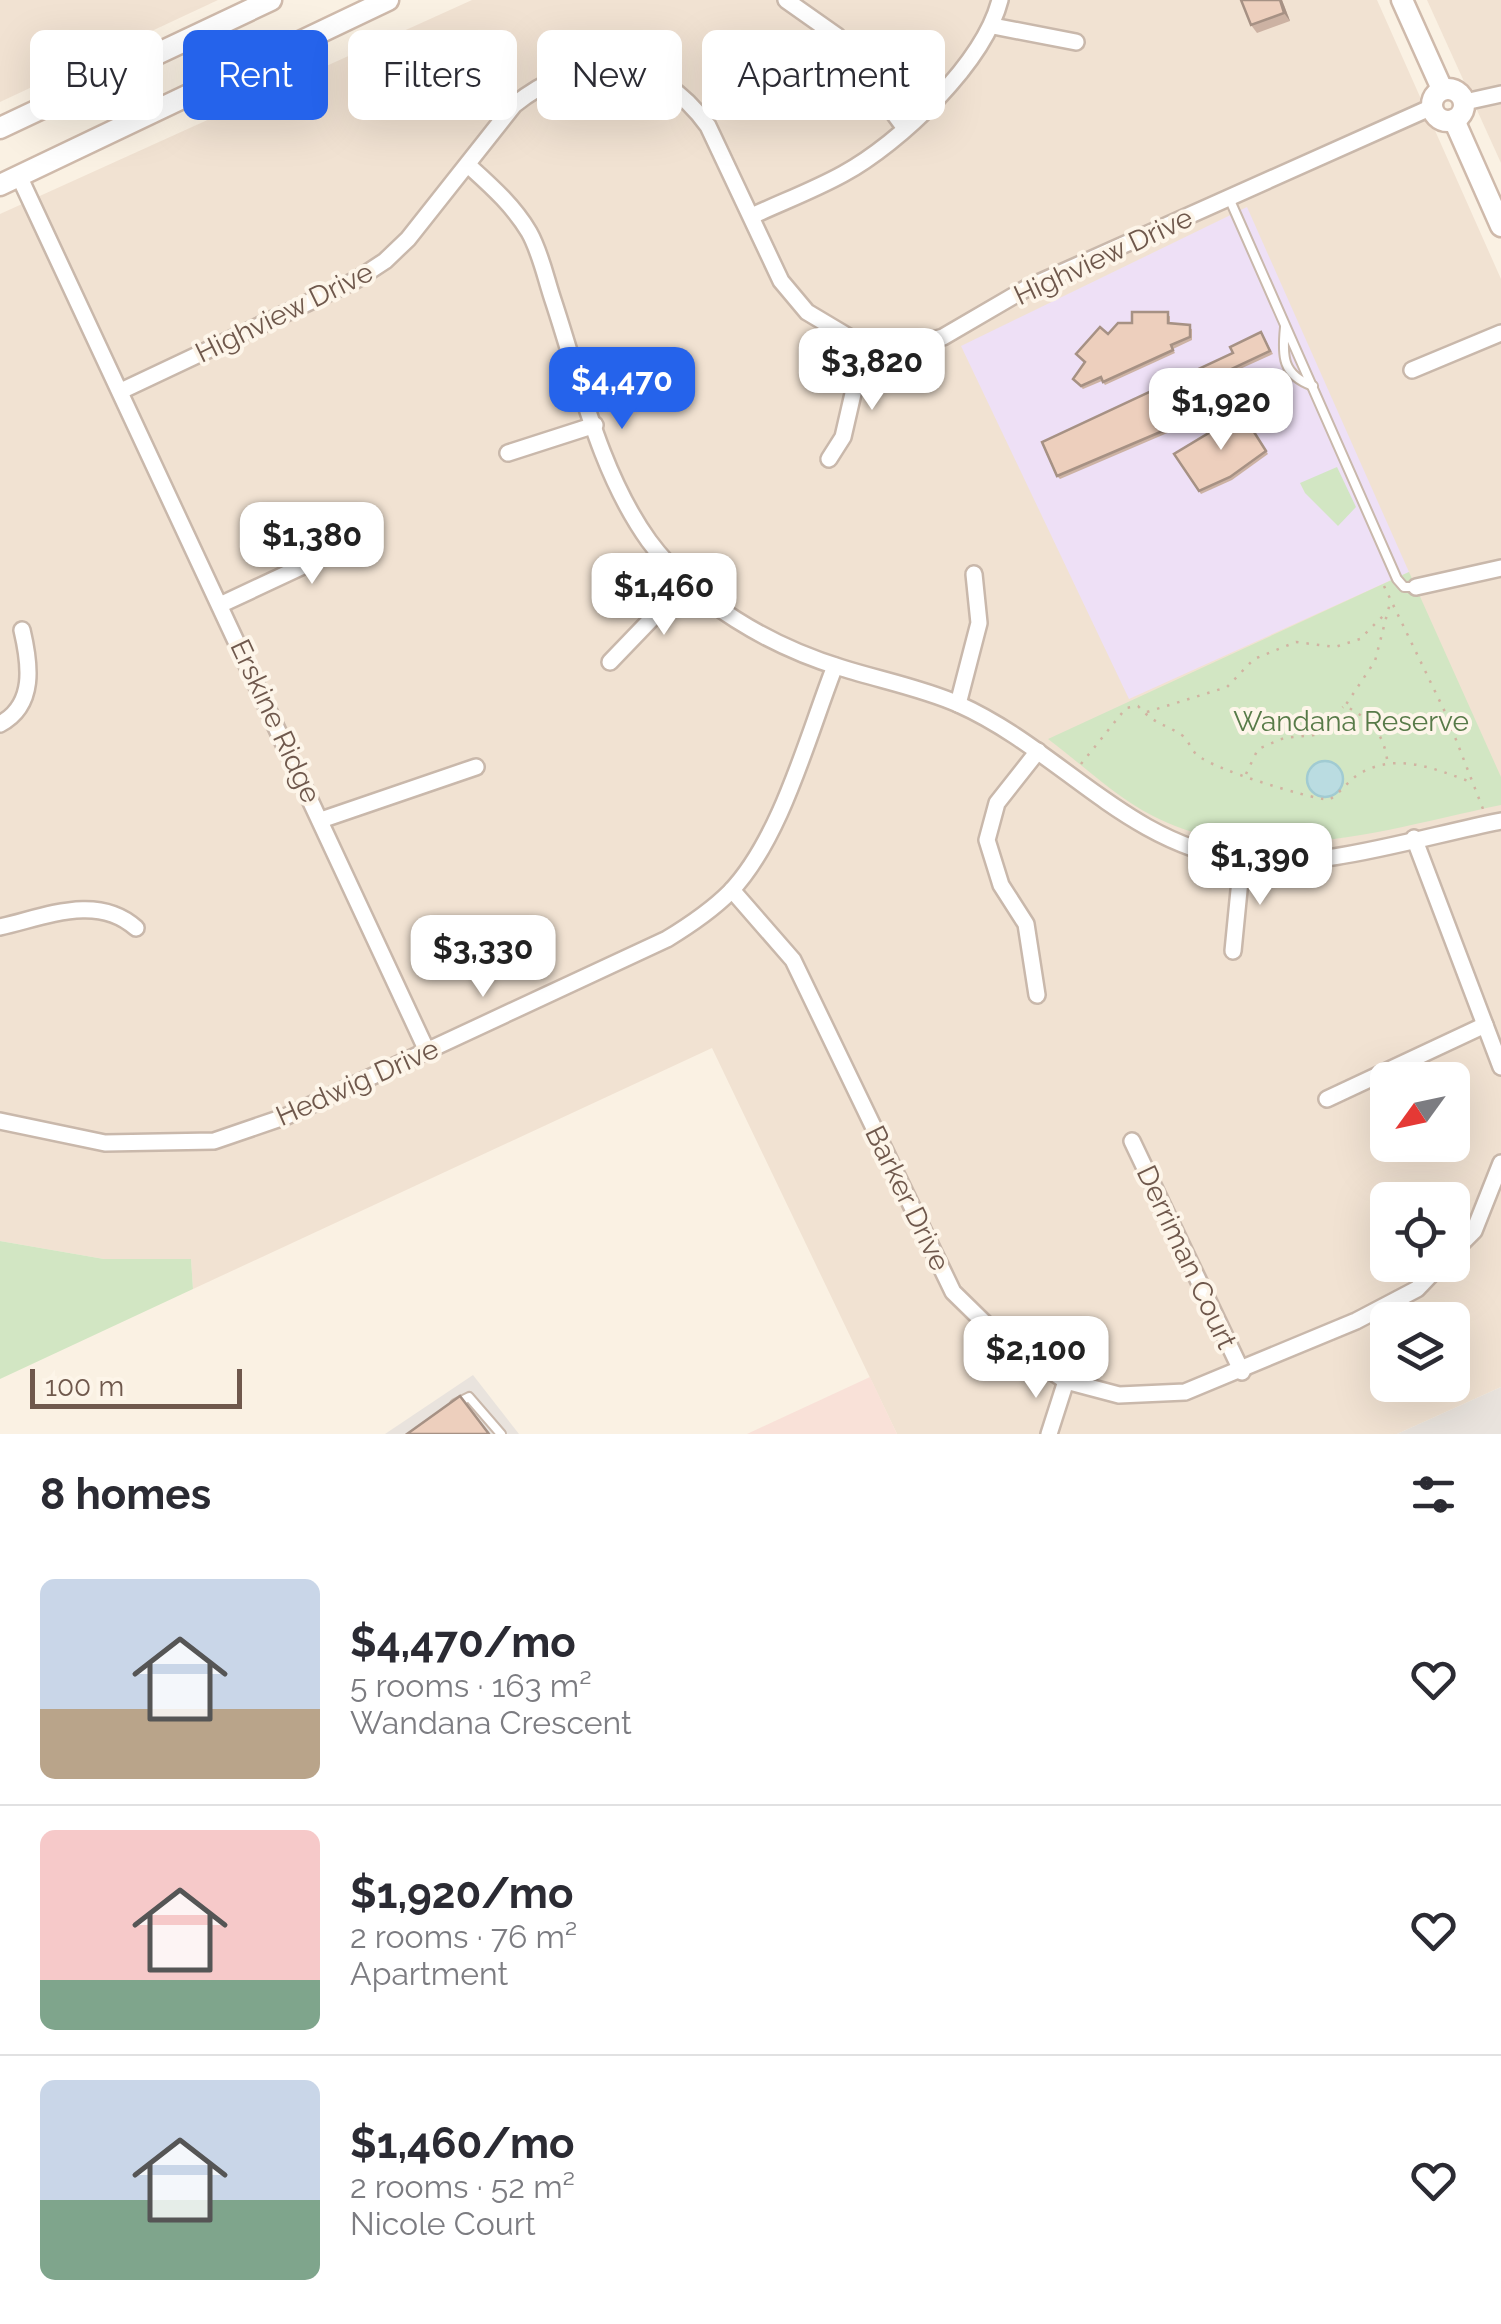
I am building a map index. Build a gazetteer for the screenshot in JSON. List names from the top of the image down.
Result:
{
  "streets": {
    "street": [
      "Highview Drive",
      "Erskine Ridge",
      "Hedwig Drive",
      "Barker Drive",
      "Derriman Court"
    ]
  },
  "crossings": [
    ["Highview Drive", "Erskine Ridge"],
    ["Erskine Ridge", "Hedwig Drive"],
    ["Hedwig Drive", "Barker Drive"],
    ["Barker Drive", "Derriman Court"]
  ],
  "parks": ["Wandana Reserve"],
  "scale_bar": "100 m",
  "north": "bottom left",
  "page": {
    "chip": [
      "Buy",
      "Rent",
      "Filters",
      "New",
      "Apartment"
    ],
    "price": [
      "$3,820",
      "$4,470",
      "$1,920",
      "$1,380",
      "$1,460",
      "$1,390",
      "$3,330",
      "$2,100"
    ],
    "scale": "100 m",
    "heading": "8 homes",
    "list": [
      {
        "name": "$4,470/mo",
        "note": "5 rooms · 163 m² · Wandana Crescent"
      },
      {
        "name": "$1,920/mo",
        "note": "2 rooms · 76 m² · Apartment"
      },
      {
        "name": "$1,460/mo",
        "note": "2 rooms · 52 m² · Nicole Court"
      }
    ]
  }
}
